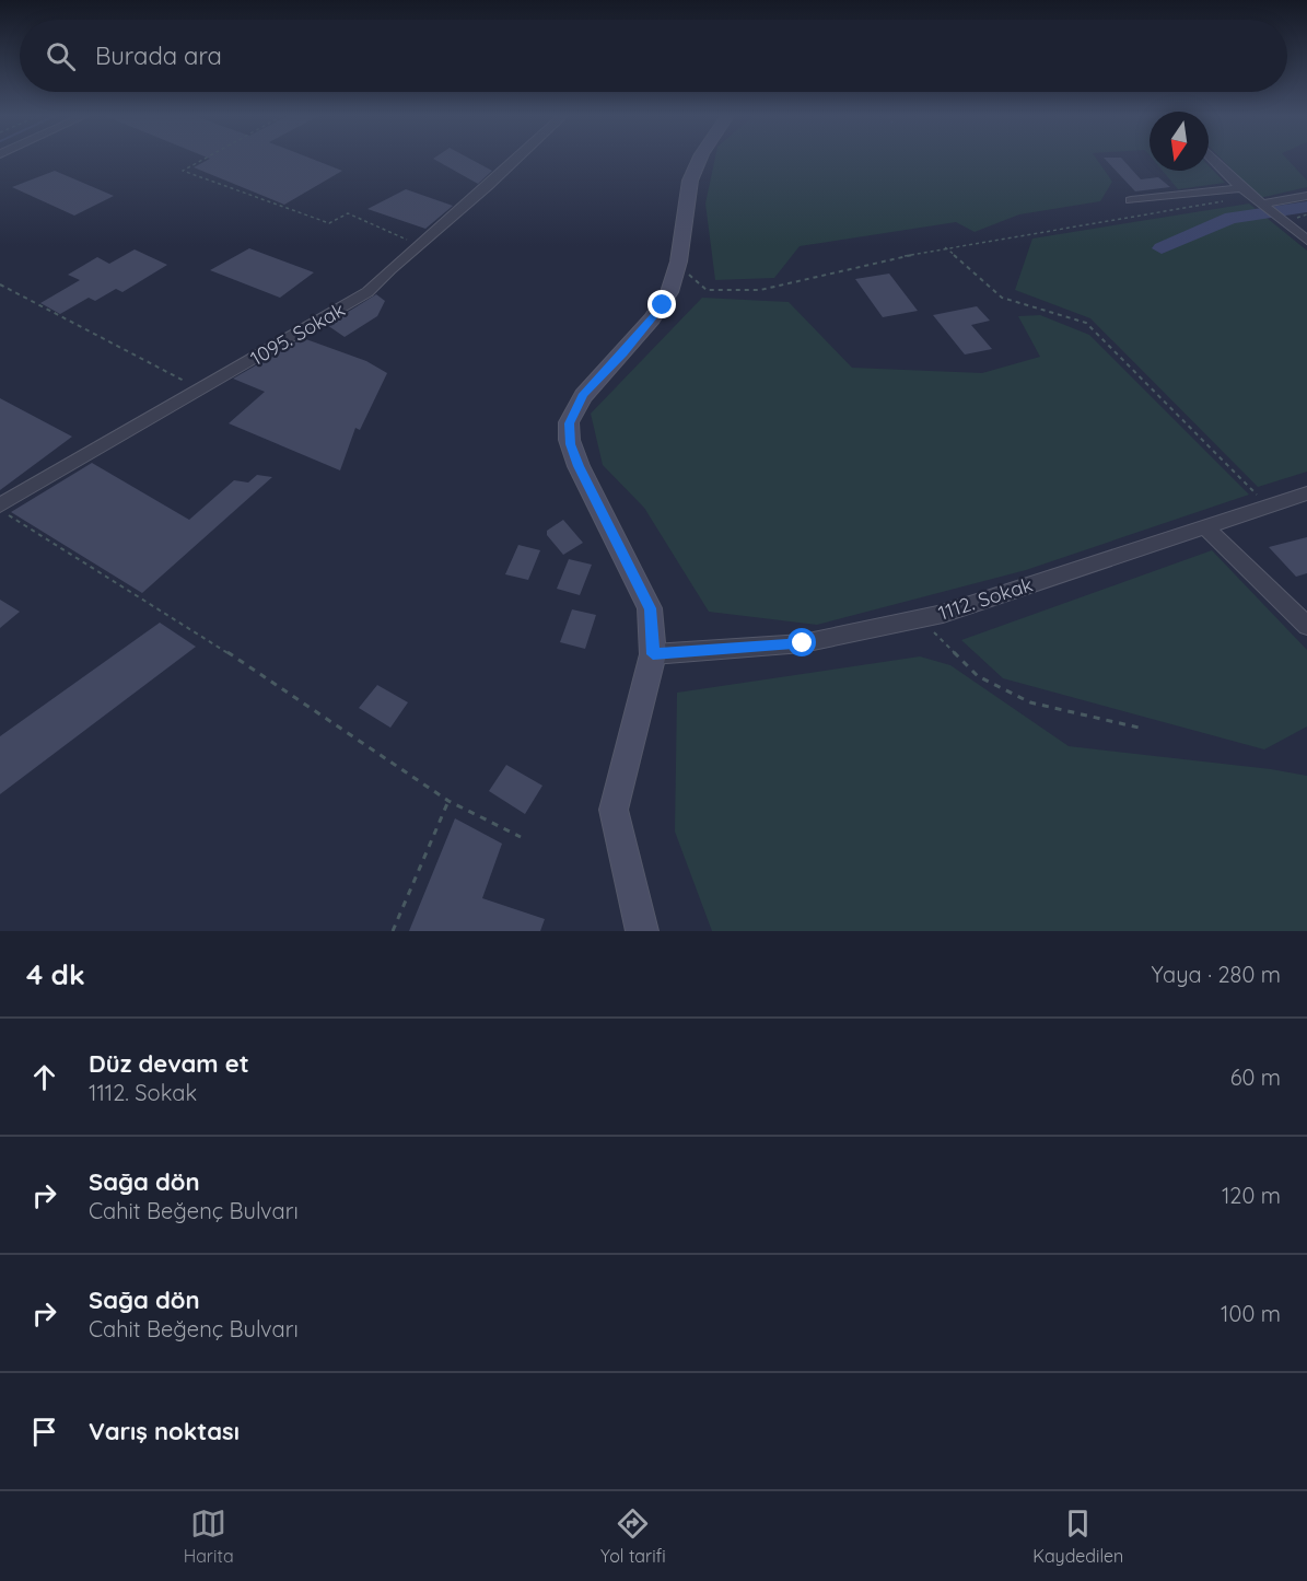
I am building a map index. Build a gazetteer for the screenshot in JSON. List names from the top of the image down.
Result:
{
  "streets": {
    "street": ["1095. Sokak", "1112. Sokak"]
  },
  "north": "bottom",
  "page": {
    "search": "Burada ara",
    "heading": ["4 dk", "Yaya · 280 m"],
    "list": [
      ["Düz devam et", "1112. Sokak", "60 m"],
      ["Sağa dön", "Cahit Beğenç Bulvarı", "120 m"],
      ["Sağa dön", "Cahit Beğenç Bulvarı", "100 m"],
      "Varış noktası"
    ],
    "nav": ["Harita", "Yol tarifi", "Kaydedilen"]
  }
}
